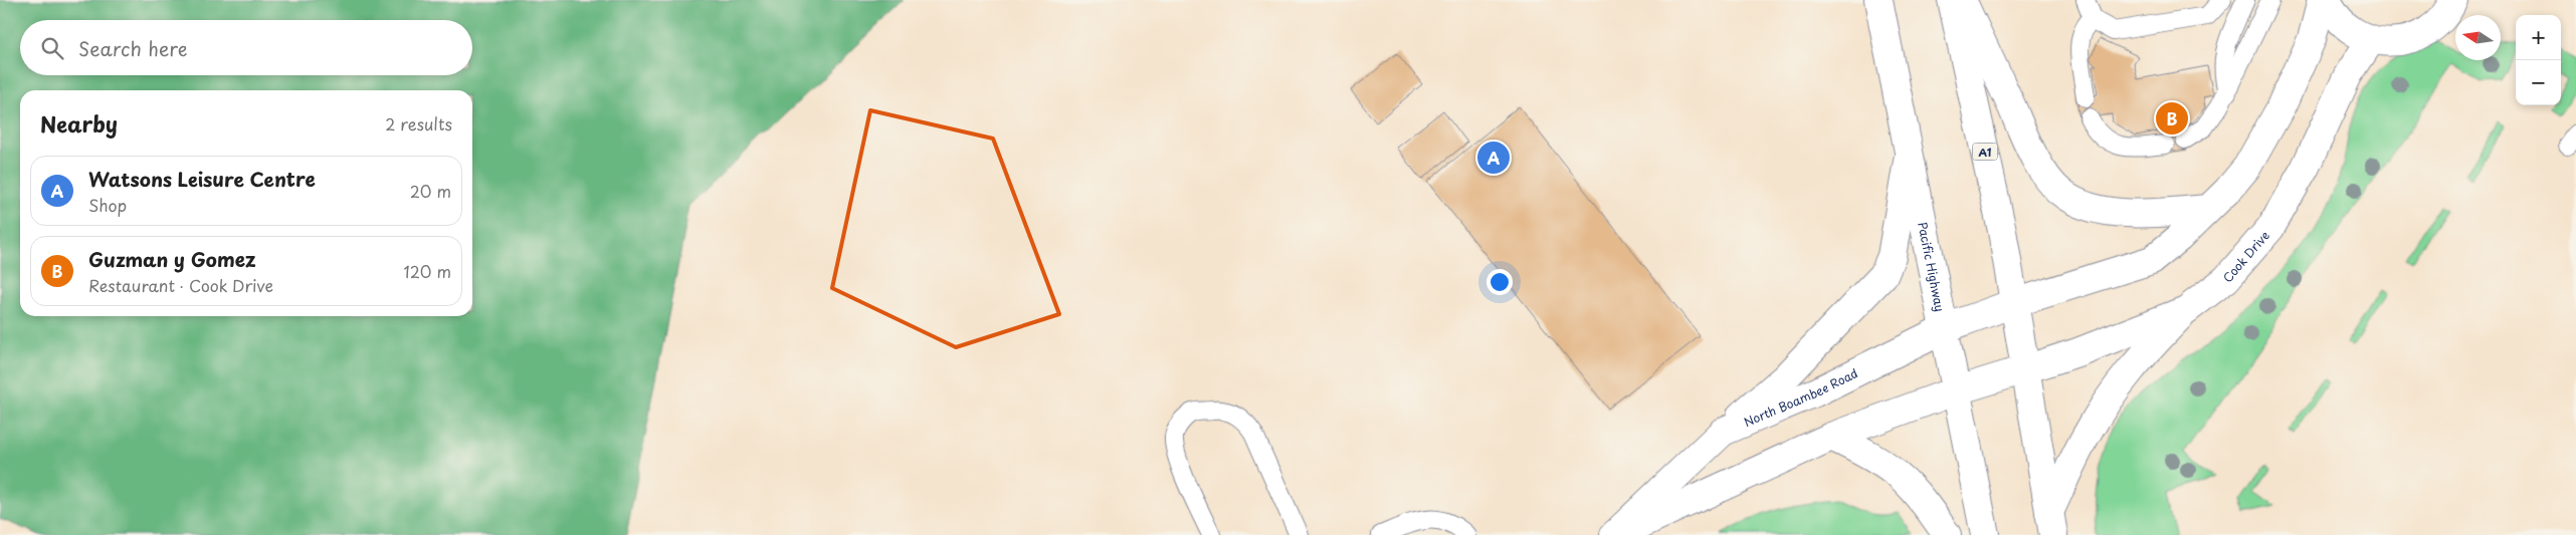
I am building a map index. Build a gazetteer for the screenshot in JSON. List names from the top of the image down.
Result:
{
  "streets": {
    "main road": [
      "A1",
      "Cook Drive",
      "Pacific Highway",
      "North Boambee Road"
    ]
  },
  "crossings": [
    ["A1", "Cook Drive"],
    ["A1", "North Boambee Road"],
    ["Cook Drive", "North Boambee Road"],
    ["Pacific Highway", "North Boambee Road"]
  ],
  "north": "left",
  "page": {
    "map_buttons": ["+", "−"],
    "search": "Search here",
    "heading": ["Nearby", "2 results"],
    "pins": ["B", "A"],
    "list": [
      {
        "mark": "A",
        "name": "Watsons Leisure Centre",
        "note": "Shop",
        "value": "20 m"
      },
      {
        "mark": "B",
        "name": "Guzman y Gomez",
        "note": "Restaurant · Cook Drive",
        "value": "120 m"
      }
    ]
  }
}
